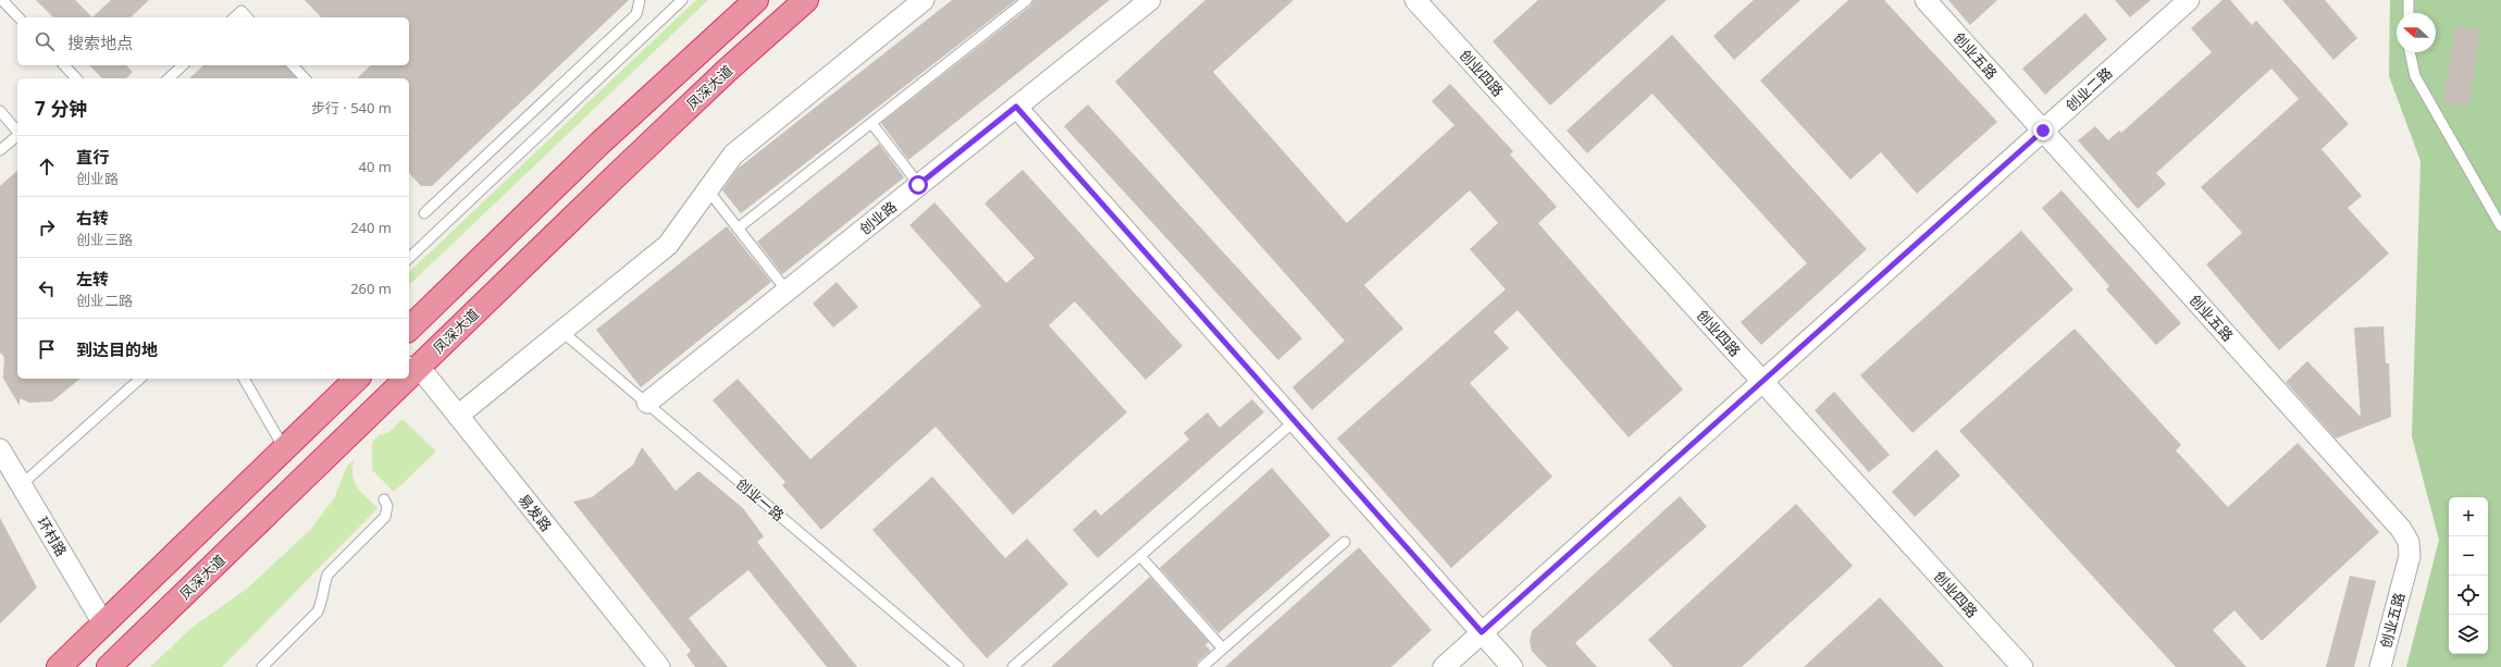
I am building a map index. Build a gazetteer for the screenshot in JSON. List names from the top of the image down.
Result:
{
  "streets": {
    "highway": ["凤深大道"],
    "street": [
      "创业五路",
      "创业四路",
      "创业二路",
      "创业路",
      "易发路",
      "环村路"
    ],
    "lane": ["创业一路"]
  },
  "crossings": [
    ["创业五路", "创业二路"],
    ["创业四路", "创业二路"],
    ["凤深大道", "易发路"],
    ["创业路", "创业一路"]
  ],
  "north": "left",
  "page": {
    "search": "搜索地点",
    "heading": ["7 分钟", "步行 · 540 m"],
    "list": [
      ["直行", "创业路", "40 m"],
      ["右转", "创业三路", "240 m"],
      ["左转", "创业二路", "260 m"],
      "到达目的地"
    ],
    "map_buttons": ["+", "−"]
  }
}
